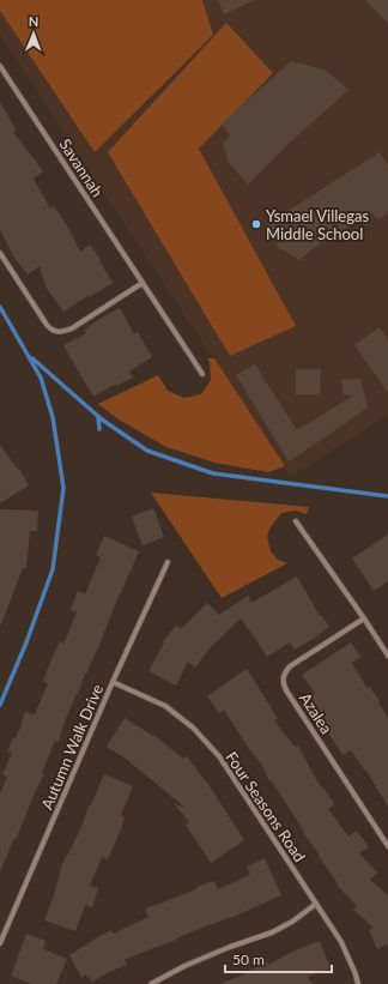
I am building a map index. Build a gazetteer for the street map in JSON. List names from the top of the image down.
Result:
{
  "streets": {
    "street": [
      "Savannah",
      "Azalea",
      "Autumn Walk Drive",
      "Four Seasons Road"
    ]
  },
  "crossings": [
    ["Autumn Walk Drive", "Four Seasons Road"]
  ],
  "places": ["Ysmael Villegas Middle School"],
  "scale_bar": "50 m",
  "north": "top"
}
